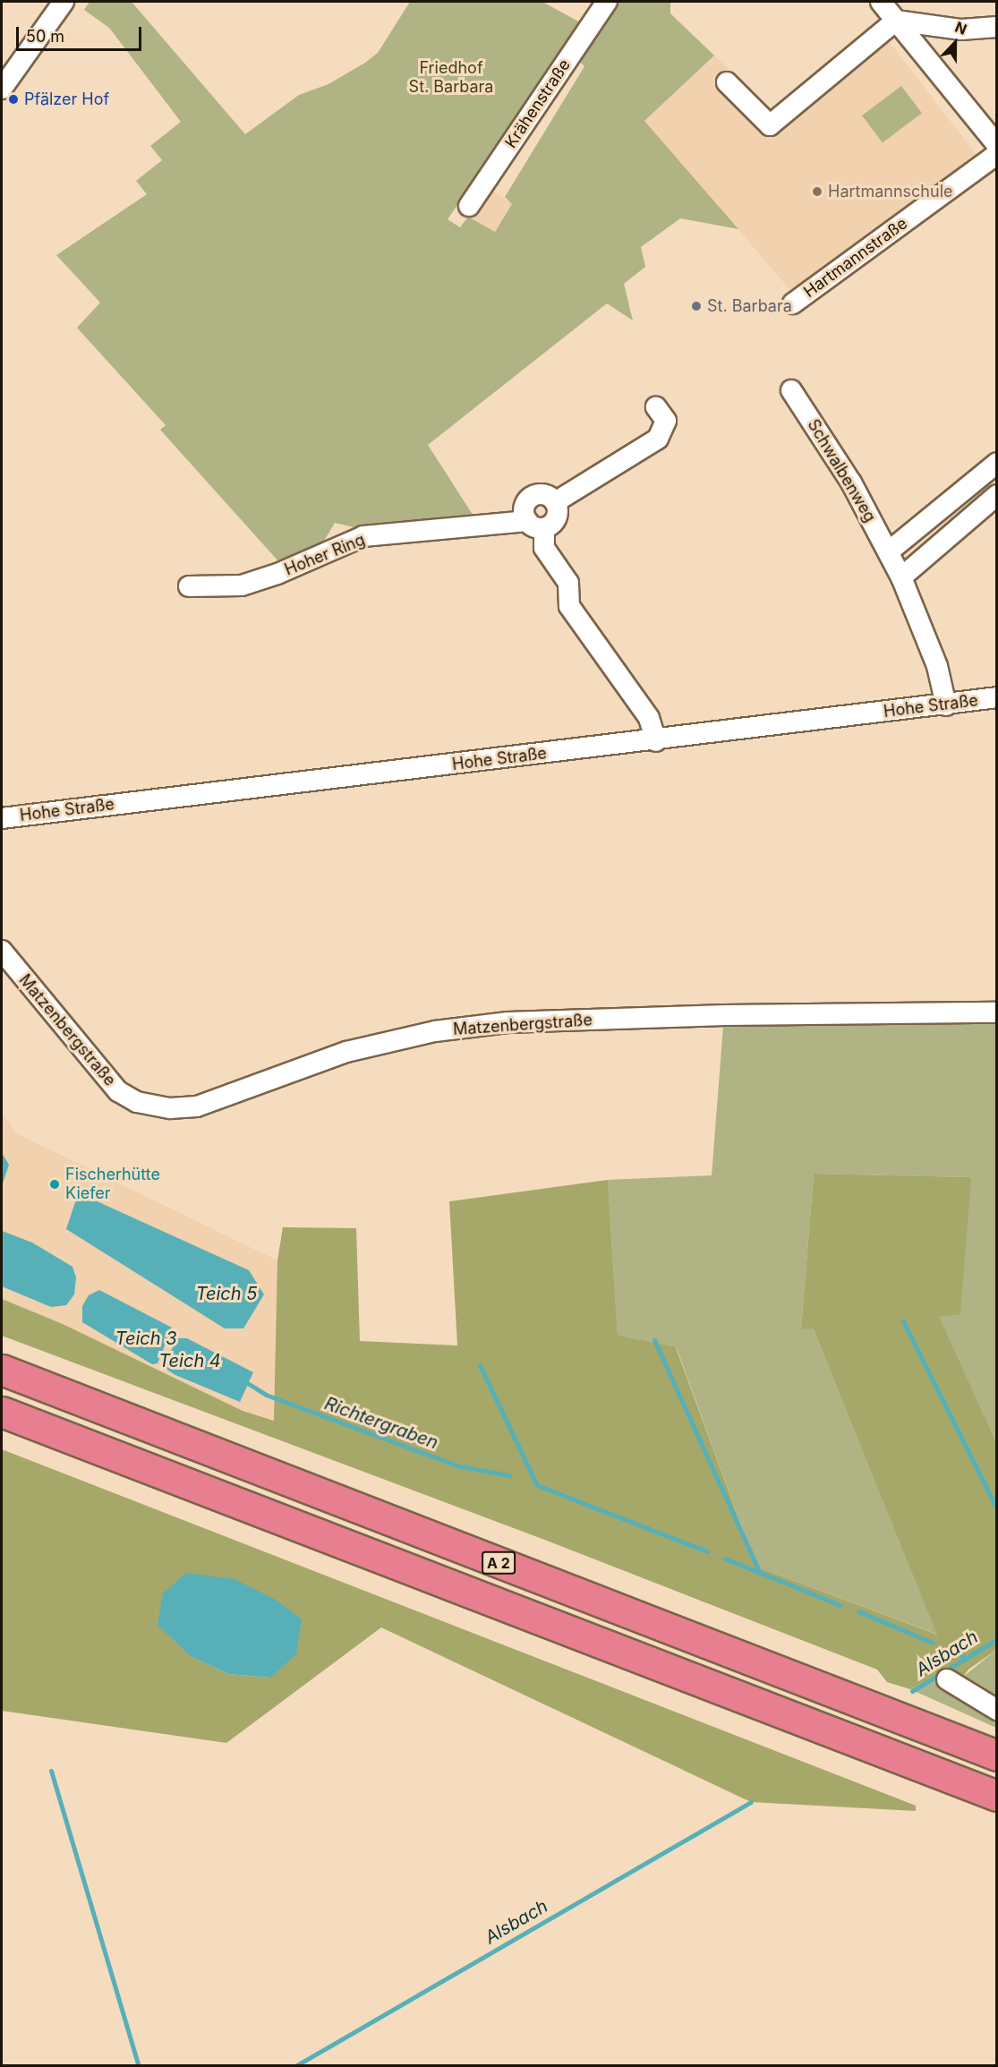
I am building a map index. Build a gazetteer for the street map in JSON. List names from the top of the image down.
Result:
{
  "streets": {
    "highway": ["A 2"],
    "street": [
      "Krähenstraße",
      "Hartmannstraße",
      "Schwalbenweg",
      "Hoher Ring",
      "Hohe Straße",
      "Matzenbergstraße"
    ]
  },
  "crossings": [
    ["Schwalbenweg", "Hohe Straße"]
  ],
  "water": [
    "Teich 5",
    "Teich 3",
    "Teich 4",
    "Richtergraben",
    "Alsbach"
  ],
  "parks": ["Friedhof St. Barbara"],
  "places": [
    "Pfälzer Hof",
    "Hartmannschule",
    "St. Barbara",
    "Fischerhütte Kiefer"
  ],
  "scale_bar": "50 m",
  "north": "top"
}
